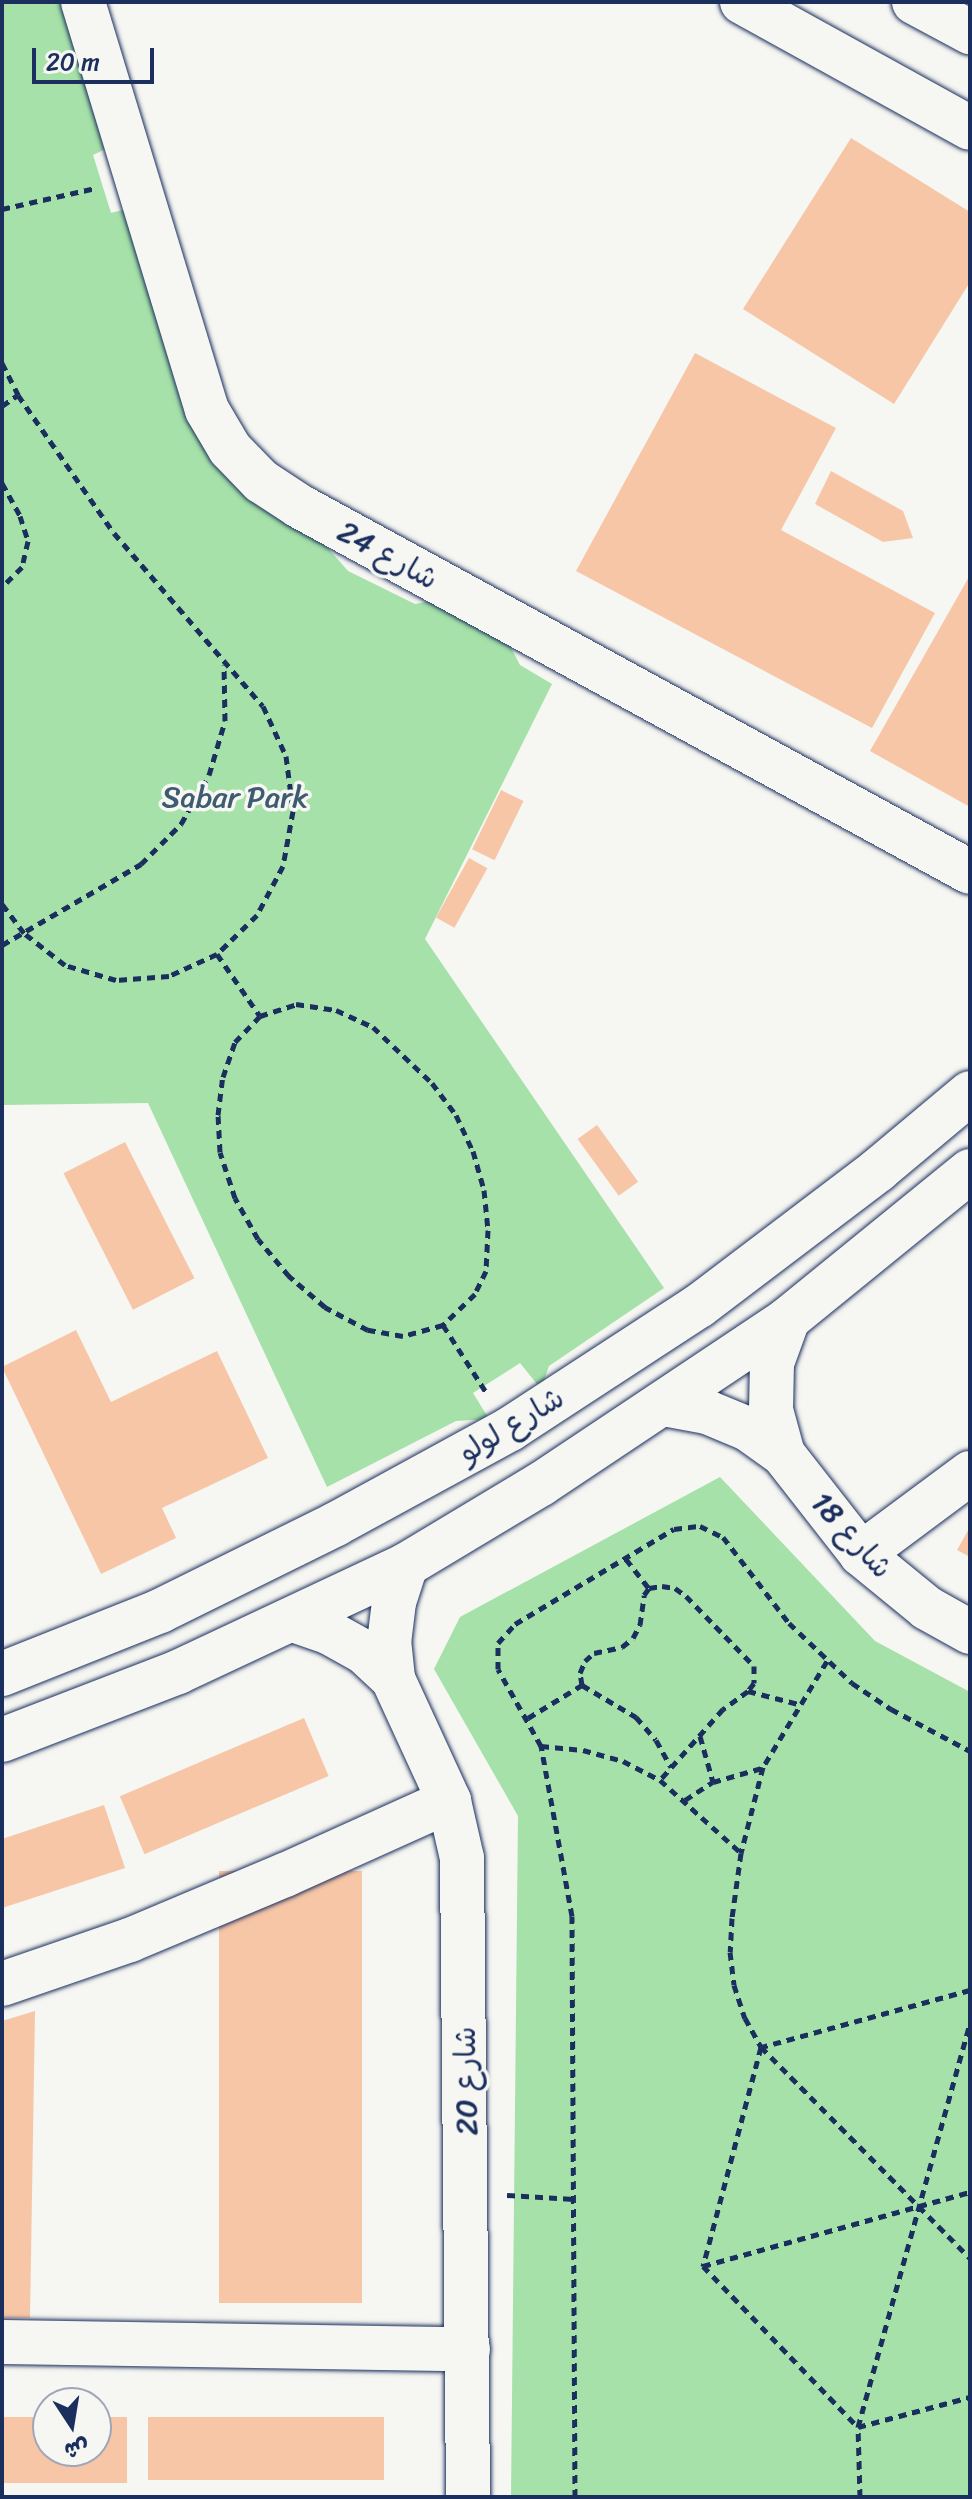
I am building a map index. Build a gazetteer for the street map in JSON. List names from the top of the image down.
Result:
{
  "streets": {
    "street": [
      "شارع 24",
      "شارع لولو",
      "شارع 18",
      "شارع 20"
    ]
  },
  "parks": ["Sabar Park"],
  "scale_bar": "20 m",
  "north": "bottom"
}
